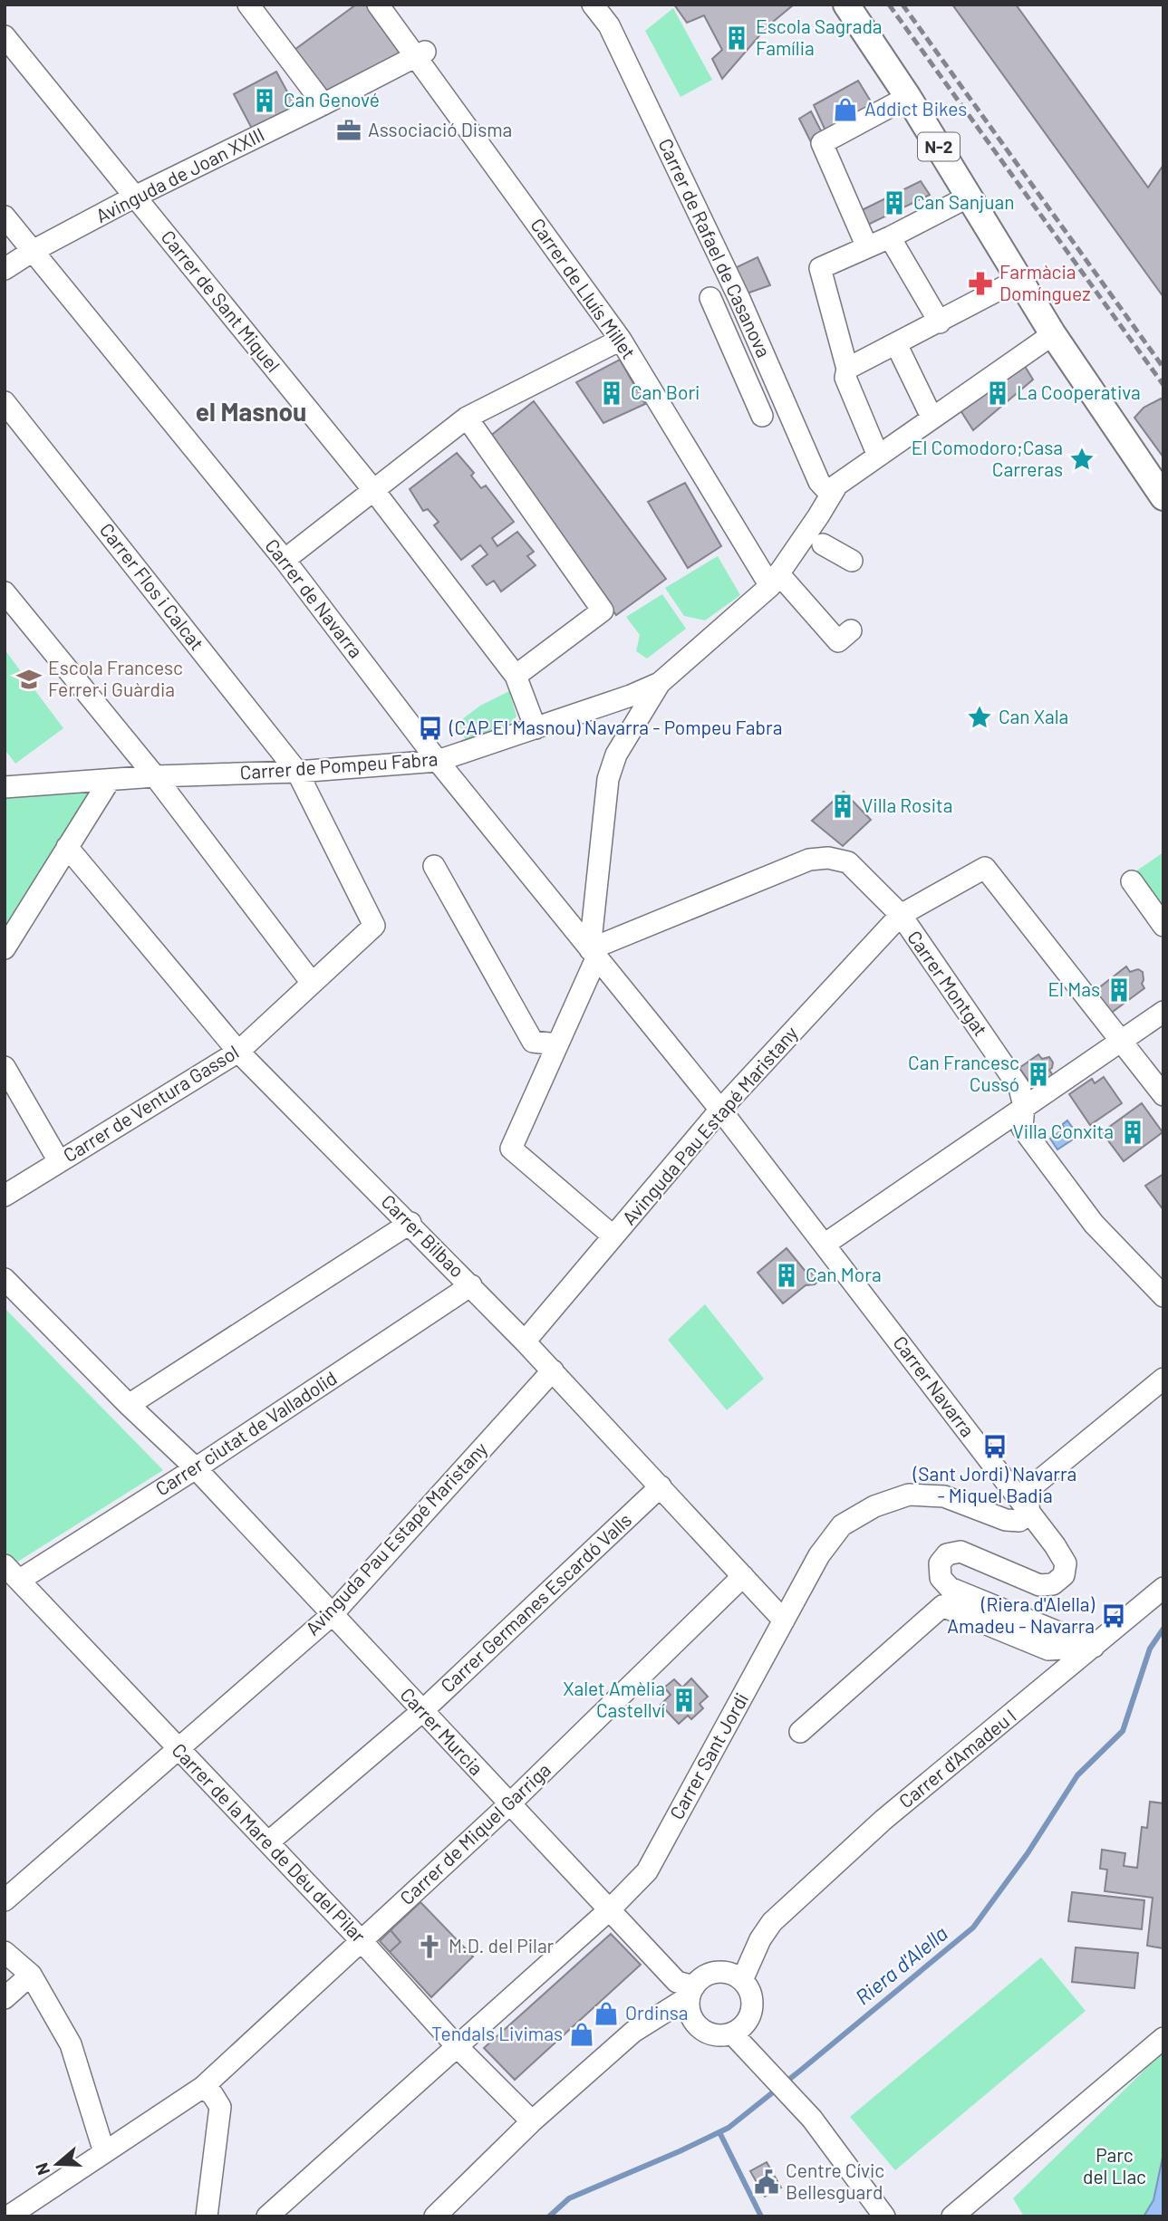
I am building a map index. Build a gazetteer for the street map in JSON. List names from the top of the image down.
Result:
{
  "streets": {
    "main road": ["N-2"],
    "street": [
      "Avinguda de Joan XXIII",
      "Carrer de Rafael de Casanova",
      "Carrer de Lluís Millet",
      "Carrer de Sant Miquel",
      "Carrer Flos i Calcat",
      "Carrer de Navarra",
      "Carrer de Pompeu Fabra",
      "Carrer Montgat",
      "Carrer de Ventura Gassol",
      "Avinguda Pau Estapé Maristany",
      "Carrer Bilbao",
      "Carrer Navarra",
      "Carrer ciutat de Valladolid",
      "Carrer Germanes Escardó Valls",
      "Carrer Murcia",
      "Carrer Sant Jordi",
      "Carrer d'Amadeu I",
      "Carrer de Miquel Garriga",
      "Carrer de la Mare de Déu del Pilar"
    ]
  },
  "crossings": [
    ["Avinguda de Joan XXIII", "Carrer de Lluís Millet"],
    ["Avinguda de Joan XXIII", "Carrer de Sant Miquel"],
    ["Avinguda de Joan XXIII", "Carrer de Navarra"],
    ["Carrer de Sant Miquel", "Carrer de Pompeu Fabra"],
    ["Carrer Flos i Calcat", "Carrer de Pompeu Fabra"],
    ["Carrer Flos i Calcat", "Carrer de Ventura Gassol"],
    ["Carrer de Navarra", "Carrer de Pompeu Fabra"],
    ["Carrer de Navarra", "Carrer Montgat"],
    ["Carrer de Navarra", "Carrer Navarra"],
    ["Carrer Montgat", "Avinguda Pau Estapé Maristany"],
    ["Carrer Montgat", "Carrer Navarra"],
    ["Carrer de Ventura Gassol", "Carrer Bilbao"],
    ["Avinguda Pau Estapé Maristany", "Carrer Bilbao"],
    ["Avinguda Pau Estapé Maristany", "Carrer Navarra"],
    ["Avinguda Pau Estapé Maristany", "Carrer Murcia"],
    ["Avinguda Pau Estapé Maristany", "Carrer de la Mare de Déu del Pilar"],
    ["Carrer Bilbao", "Carrer ciutat de Valladolid"],
    ["Carrer Bilbao", "Carrer Germanes Escardó Valls"],
    ["Carrer Bilbao", "Carrer Sant Jordi"],
    ["Carrer Bilbao", "Carrer de Miquel Garriga"],
    ["Carrer Navarra", "Carrer Sant Jordi"],
    ["Carrer Navarra", "Carrer d'Amadeu I"],
    ["Carrer ciutat de Valladolid", "Carrer Murcia"],
    ["Carrer ciutat de Valladolid", "Carrer de la Mare de Déu del Pilar"],
    ["Carrer Germanes Escardó Valls", "Carrer Murcia"],
    ["Carrer Germanes Escardó Valls", "Carrer de la Mare de Déu del Pilar"],
    ["Carrer Murcia", "Carrer Sant Jordi"],
    ["Carrer Murcia", "Carrer de Miquel Garriga"],
    ["Carrer Sant Jordi", "Carrer de la Mare de Déu del Pilar"],
    ["Carrer de Miquel Garriga", "Carrer de la Mare de Déu del Pilar"]
  ],
  "districts": ["el Masnou"],
  "water": ["Riera d'Alella"],
  "parks": ["Parc del Llac"],
  "places": {
    "building": [
      "Escola Sagrada Família",
      "Can Genové",
      "Can Sanjuan",
      "Can Bori",
      "La Cooperativa",
      "Villa Rosita",
      "El Mas",
      "Can Francesc Cussó",
      "Villa Conxita",
      "Can Mora",
      "Xalet Amèlia Castellví"
    ],
    "shop": ["Addict Bikes", "Ordinsa", "Tendals Livimas"],
    "office": ["Associació Disma"],
    "pharmacy": ["Farmàcia Domínguez"],
    "place": ["El Comodoro;Casa Carreras", "Can Xala"],
    "school or university": ["Escola Francesc Ferrer i Guàrdia"],
    "bus stop": ["(CAP El Masnou) Navarra - Pompeu Fabra", "(Sant Jordi) Navarra - Miquel Badia", "(Riera d'Alella) Amadeu - Navarra"],
    "church": ["M.D. del Pilar"],
    "public building": ["Centre Cívic Bellesguard"]
  },
  "north": "left"
}
